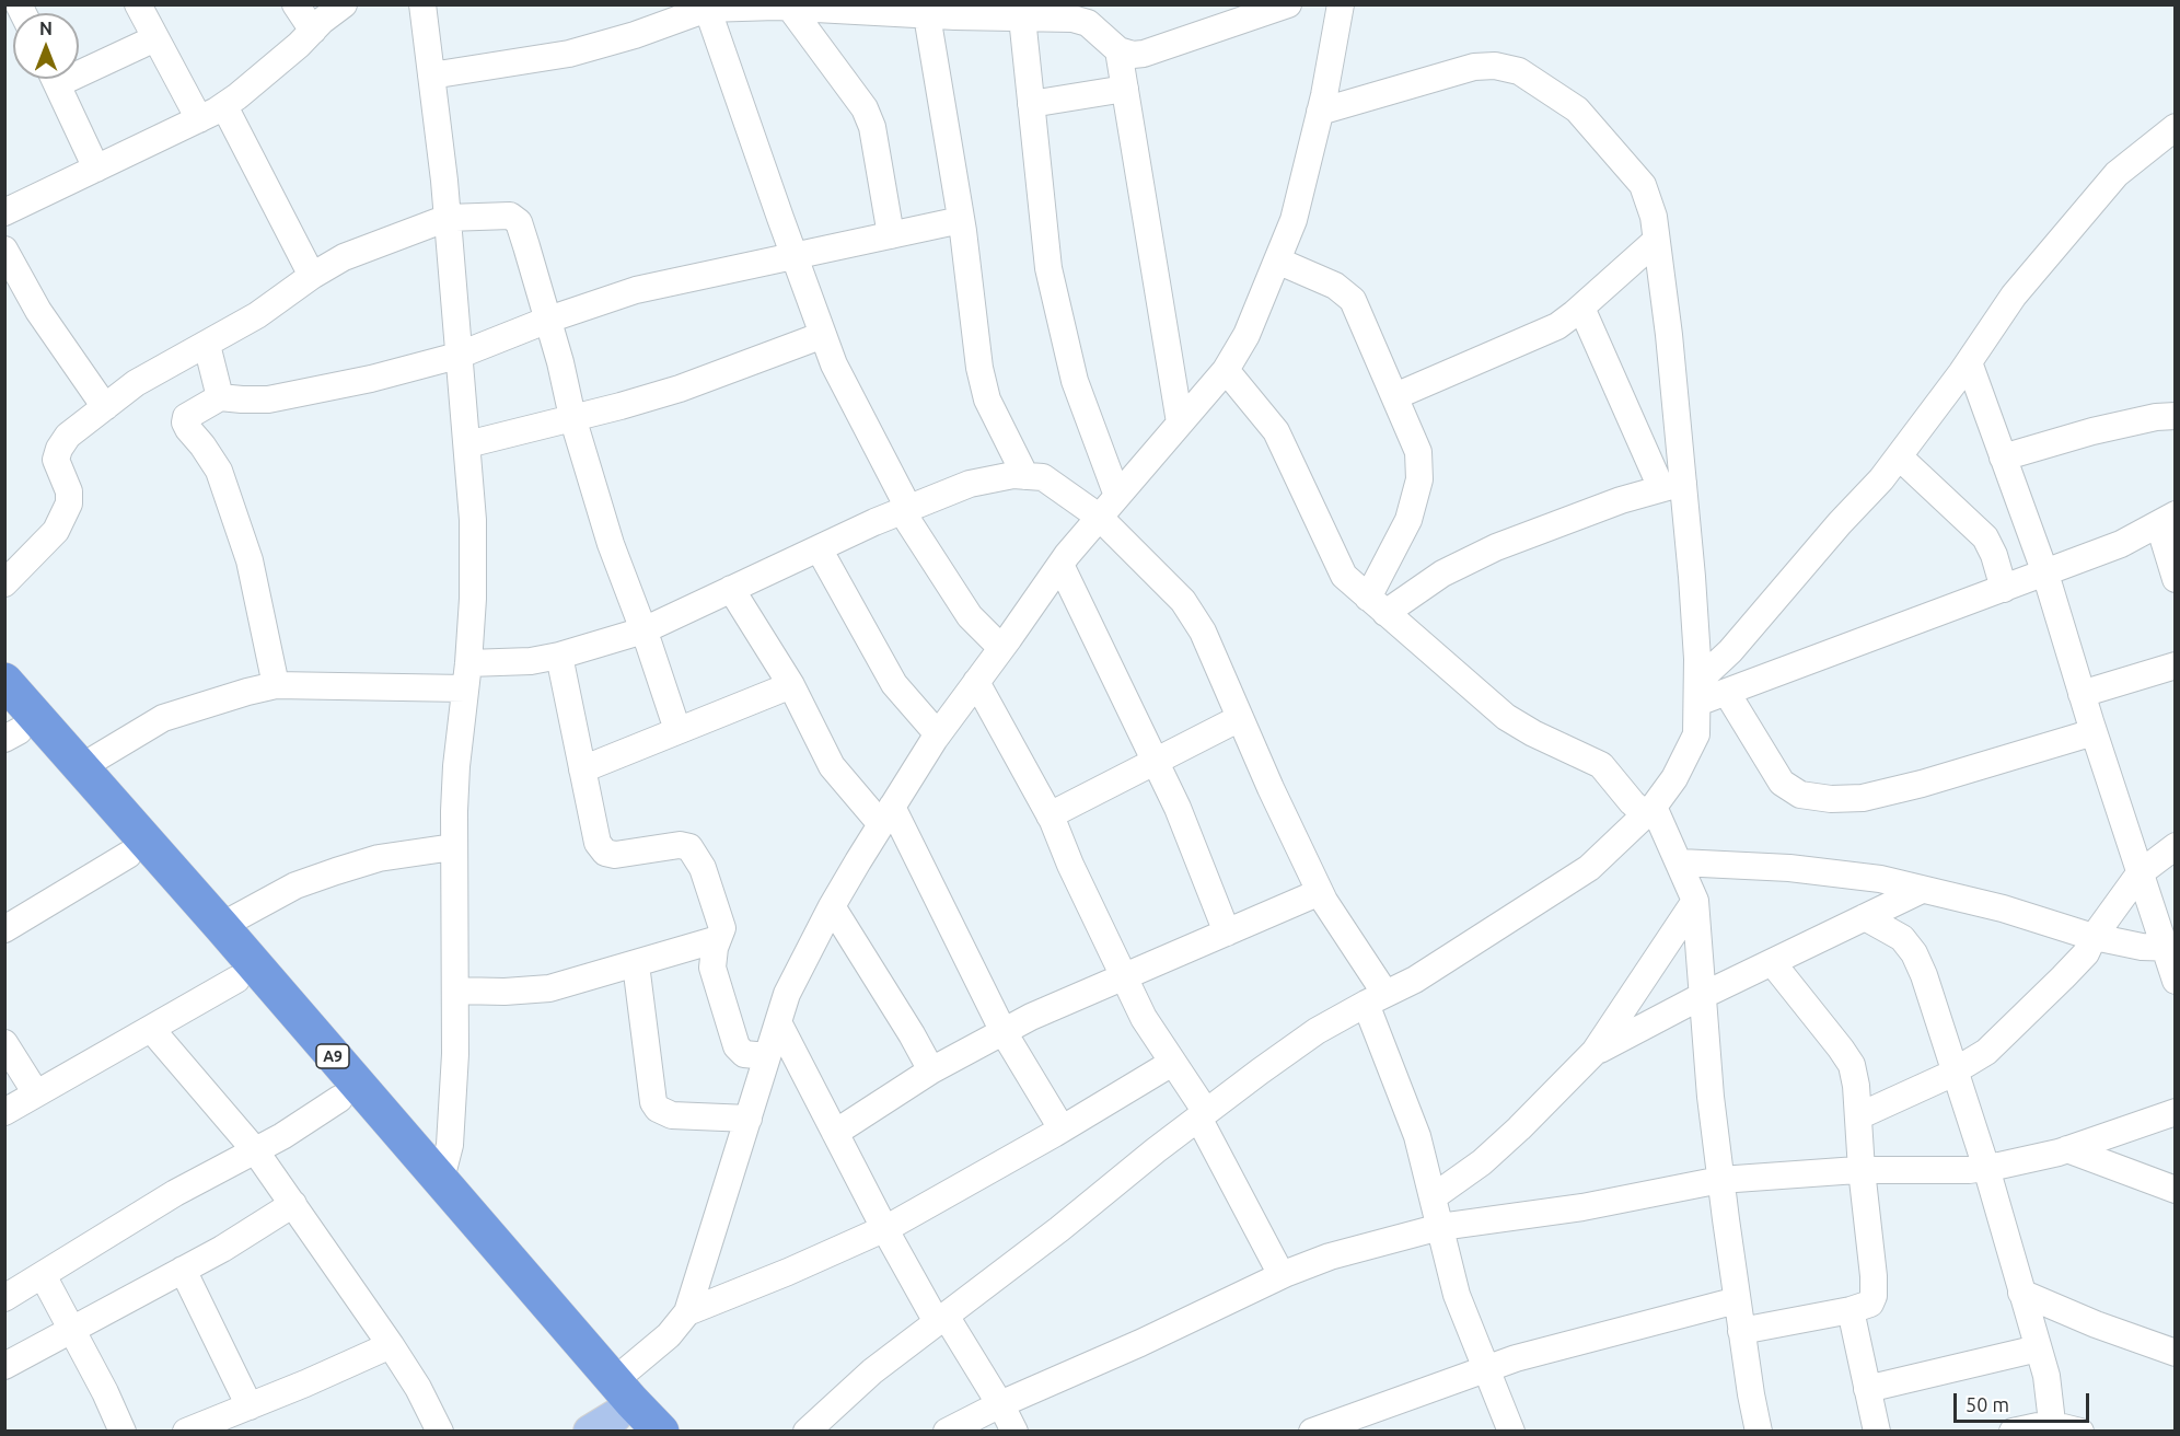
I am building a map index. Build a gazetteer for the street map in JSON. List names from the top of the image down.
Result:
{
  "streets": {
    "highway": ["A9"]
  },
  "scale_bar": "50 m",
  "north": "top"
}
